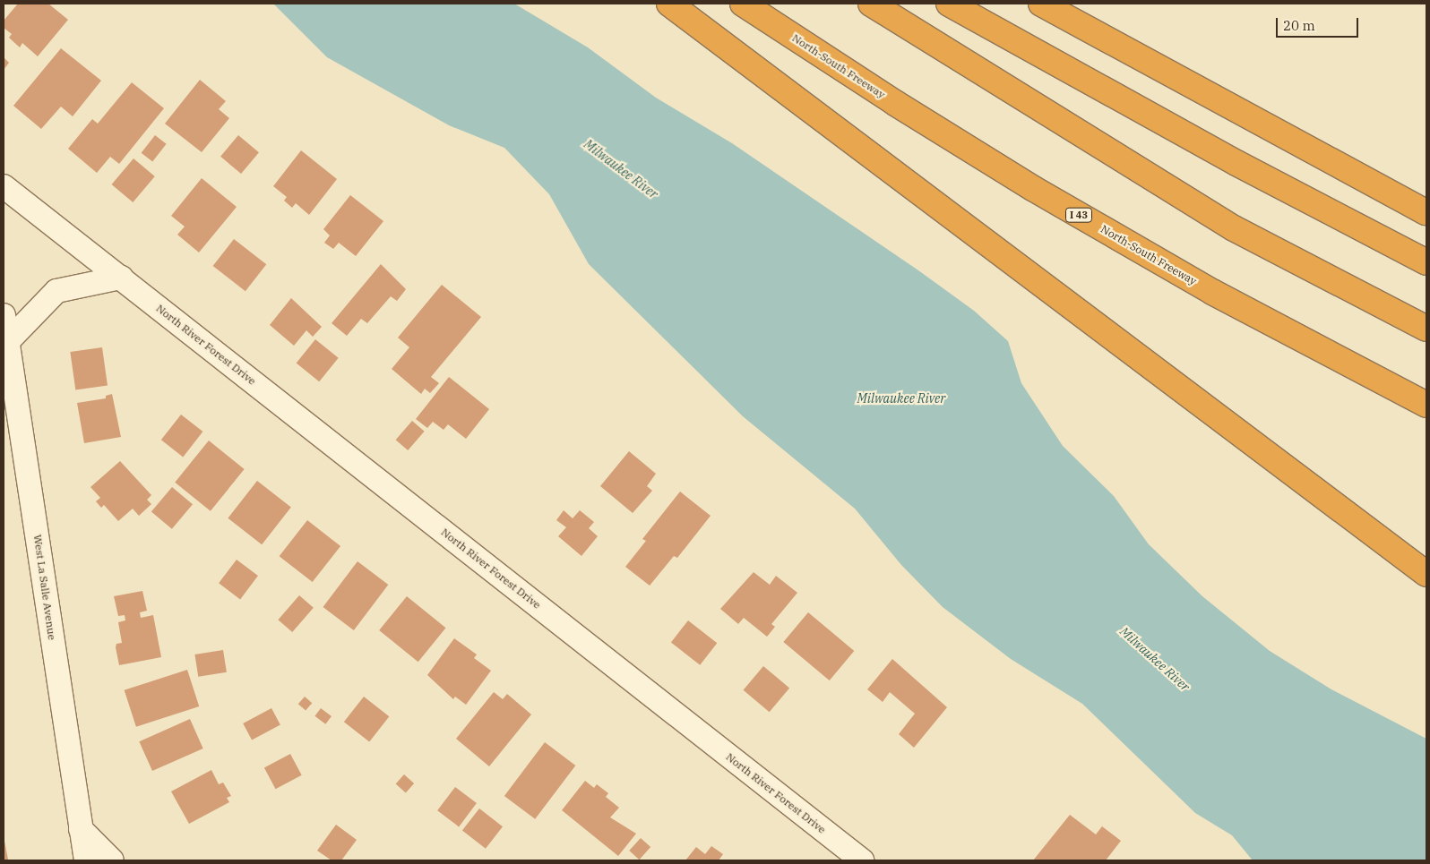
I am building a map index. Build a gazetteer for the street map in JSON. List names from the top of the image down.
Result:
{
  "streets": {
    "highway": ["North-South Freeway", "I 43"],
    "street": ["North River Forest Drive", "West La Salle Avenue"]
  },
  "water": ["Milwaukee River"],
  "scale_bar": "20 m"
}
